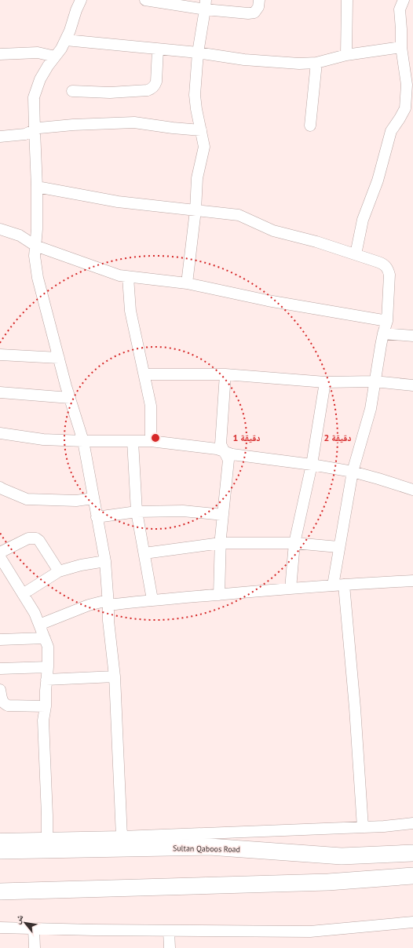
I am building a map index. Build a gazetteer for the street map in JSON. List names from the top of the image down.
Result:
{
  "streets": {
    "highway": ["Sultan Qaboos Road"]
  },
  "north": "top left",
  "rings": ["1 دقيقة", "2 دقيقة"]
}
